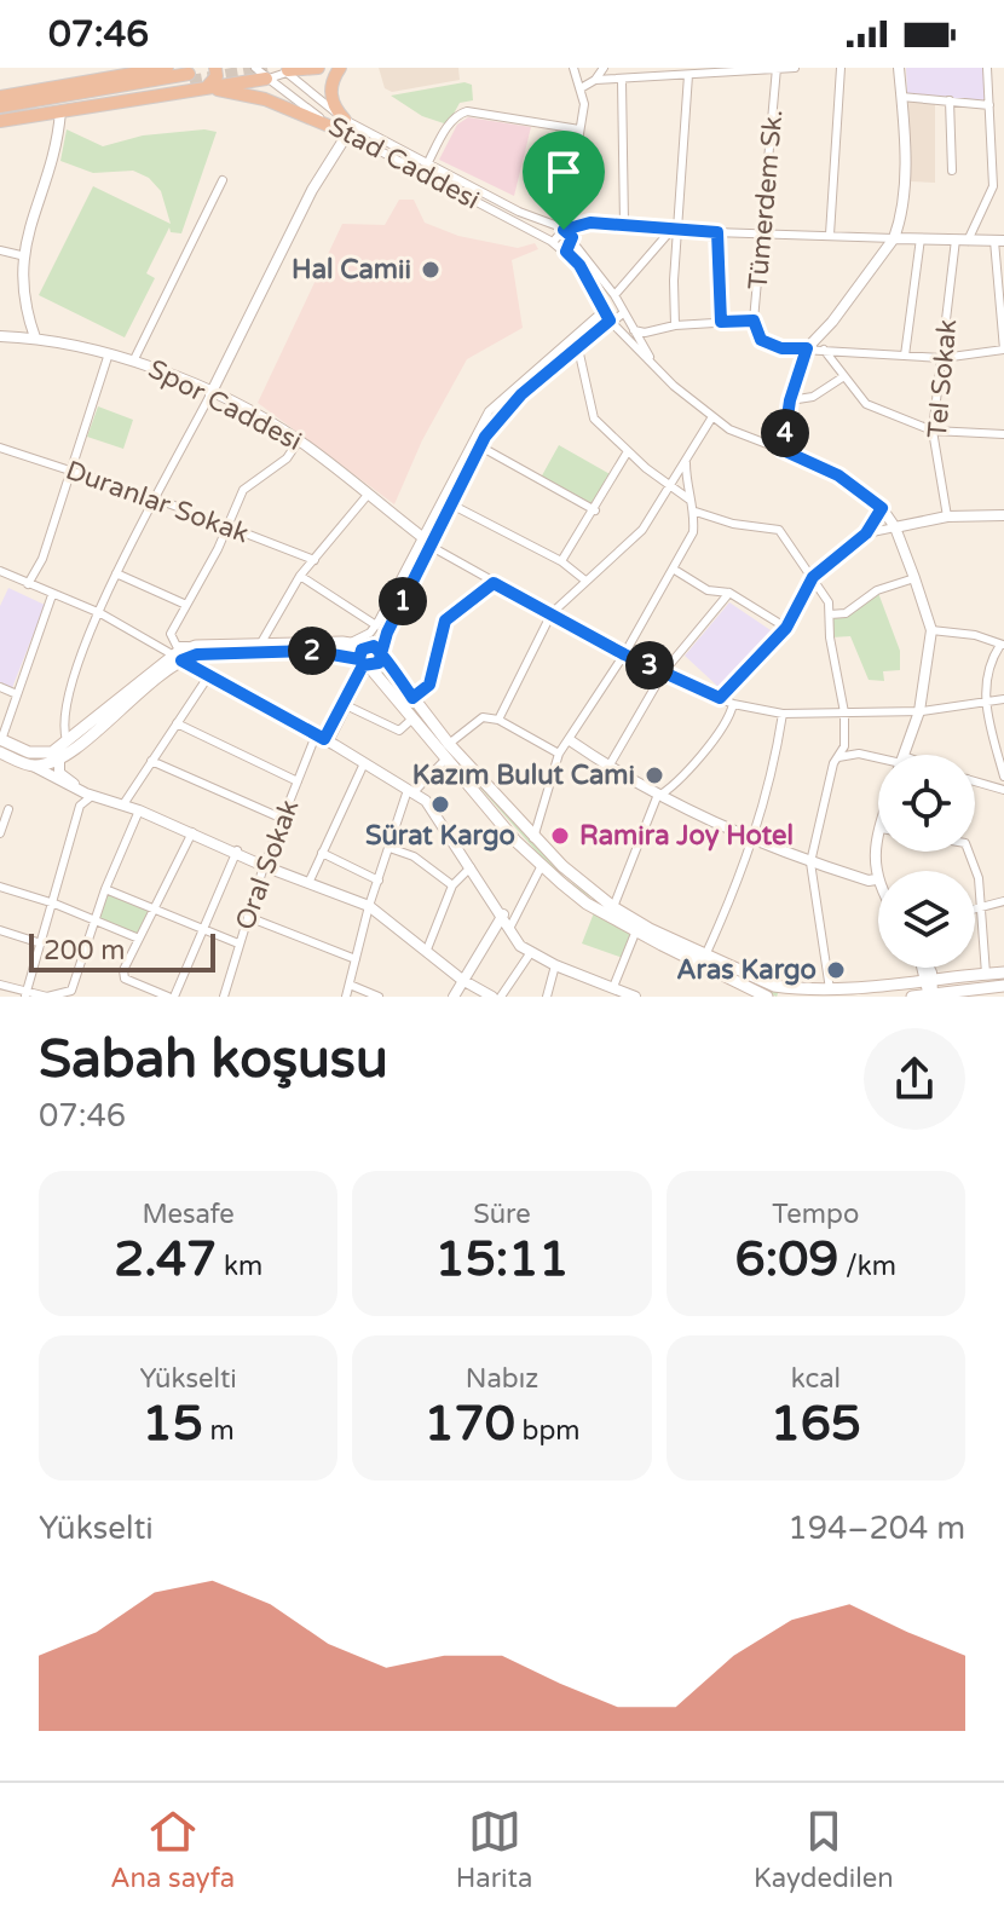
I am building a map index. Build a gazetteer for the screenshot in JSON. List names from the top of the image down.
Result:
{
  "streets": {
    "street": [
      "Stad Caddesi",
      "Tümerdem Sk.",
      "Tel Sokak",
      "Spor Caddesi",
      "Duranlar Sokak",
      "Oral Sokak"
    ]
  },
  "places": [
    "Hal Camii",
    "Kazım Bulut Cami",
    "Sürat Kargo",
    "Ramira Joy Hotel",
    "Aras Kargo"
  ],
  "scale_bar": "200 m",
  "page": {
    "status": "07:46",
    "pins": [
      "4",
      "1",
      "2",
      "3"
    ],
    "scale": "200 m",
    "heading": ["Sabah koşusu", "07:46"],
    "stats": [
      ["Mesafe", "2.47 km"],
      ["Süre", "15:11"],
      ["Tempo", "6:09 /km"],
      ["Yükselti", "15 m"],
      ["Nabız", "170 bpm"],
      ["kcal", "165"]
    ],
    "chart": ["Yükselti", "194–204 m"],
    "tabs": ["Ana sayfa", "Harita", "Kaydedilen"]
  }
}
